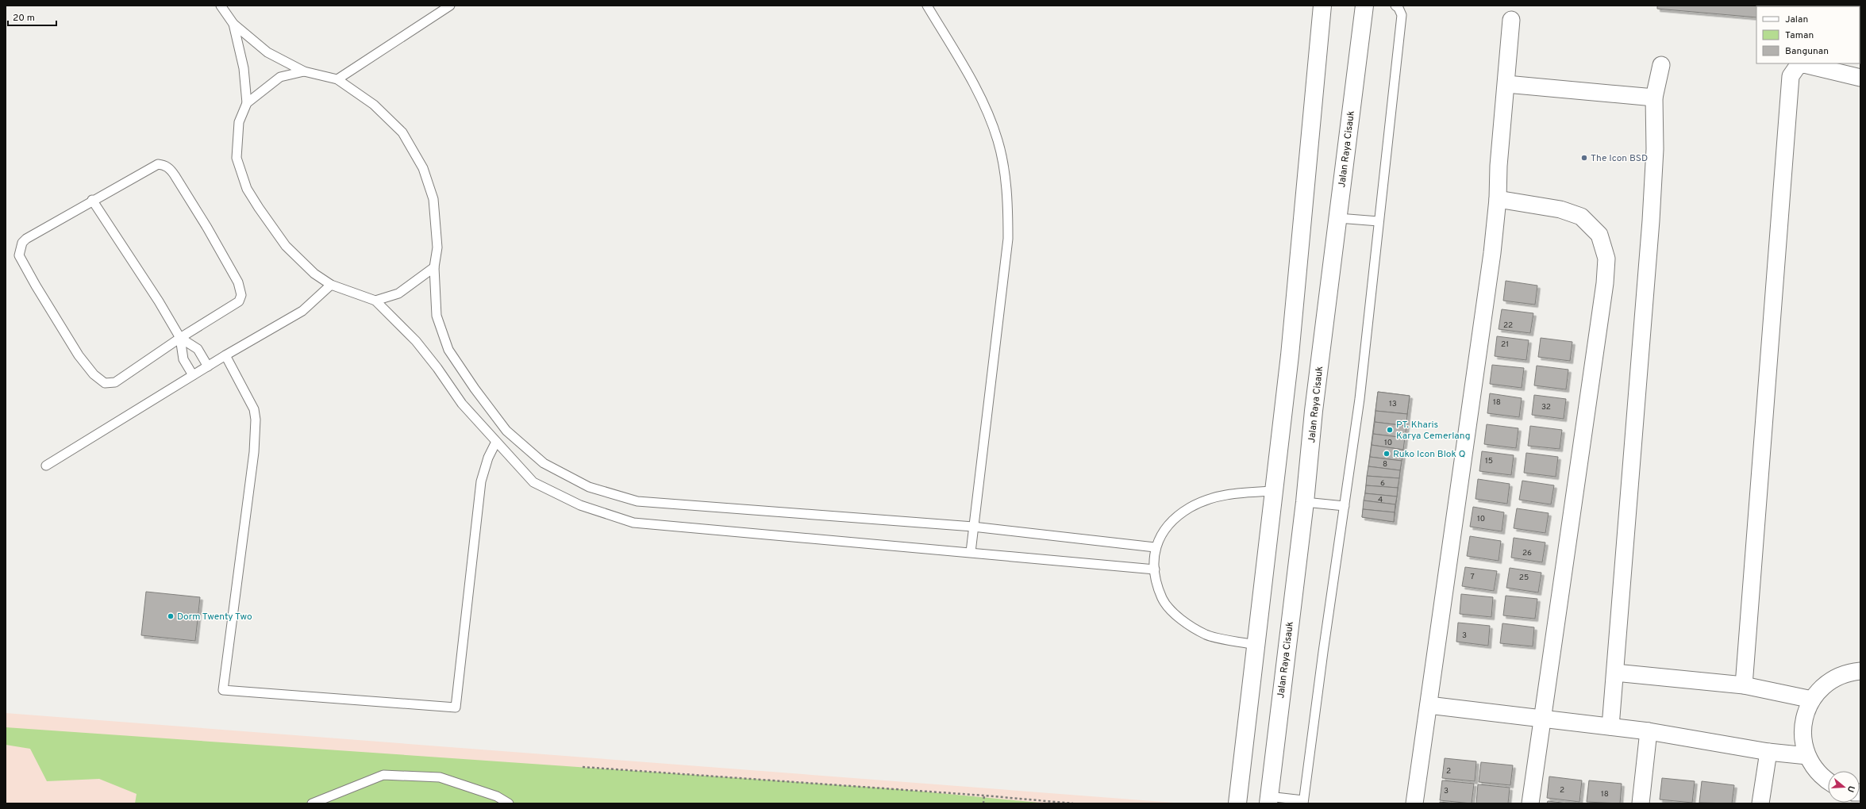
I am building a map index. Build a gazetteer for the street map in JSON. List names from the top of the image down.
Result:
{
  "streets": {
    "main road": ["Jalan Raya Cisauk"]
  },
  "places": [
    "The Icon BSD",
    "PT. Kharis Karya Cemerlang",
    "Ruko Icon Blok Q",
    "Dorm Twenty Two"
  ],
  "house_numbers": [
    "22",
    "21",
    "18",
    "13",
    "32",
    "10",
    "15",
    "8",
    "6",
    "4",
    "10",
    "26",
    "7",
    "25",
    "3",
    "2",
    "2",
    "3",
    "18"
  ],
  "legend": ["Jalan", "Taman", "Bangunan"],
  "scale_bar": "20 m",
  "north": "right"
}
